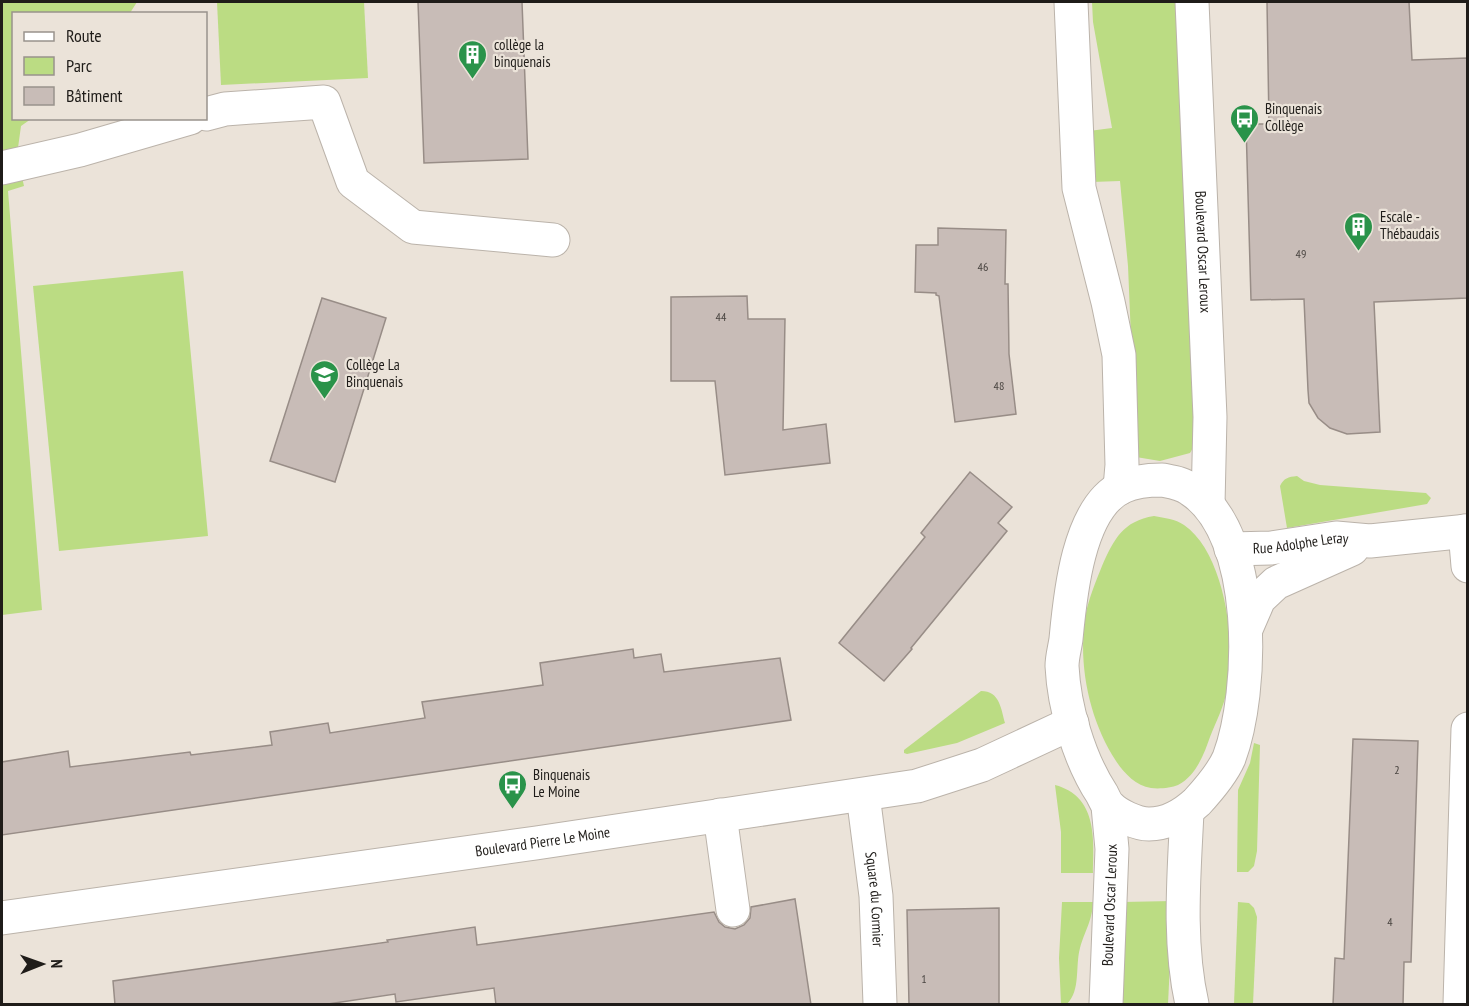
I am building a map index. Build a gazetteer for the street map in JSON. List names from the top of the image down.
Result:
{
  "streets": {
    "street": [
      "Boulevard Oscar Leroux",
      "Rue Adolphe Leray",
      "Boulevard Pierre Le Moine",
      "Square du Cormier"
    ]
  },
  "crossings": [
    ["Boulevard Pierre Le Moine", "Square du Cormier"]
  ],
  "places": {
    "building": ["collège la binquenais", "Escale - Thébaudais"],
    "bus stop": ["Binquenais Collège", "Binquenais Le Moine"],
    "school or university": ["Collège La Binquenais"]
  },
  "house_numbers": [
    "49",
    "46",
    "44",
    "48",
    "2",
    "4",
    "1"
  ],
  "legend": ["Route", "Parc", "Bâtiment"],
  "north": "right"
}
